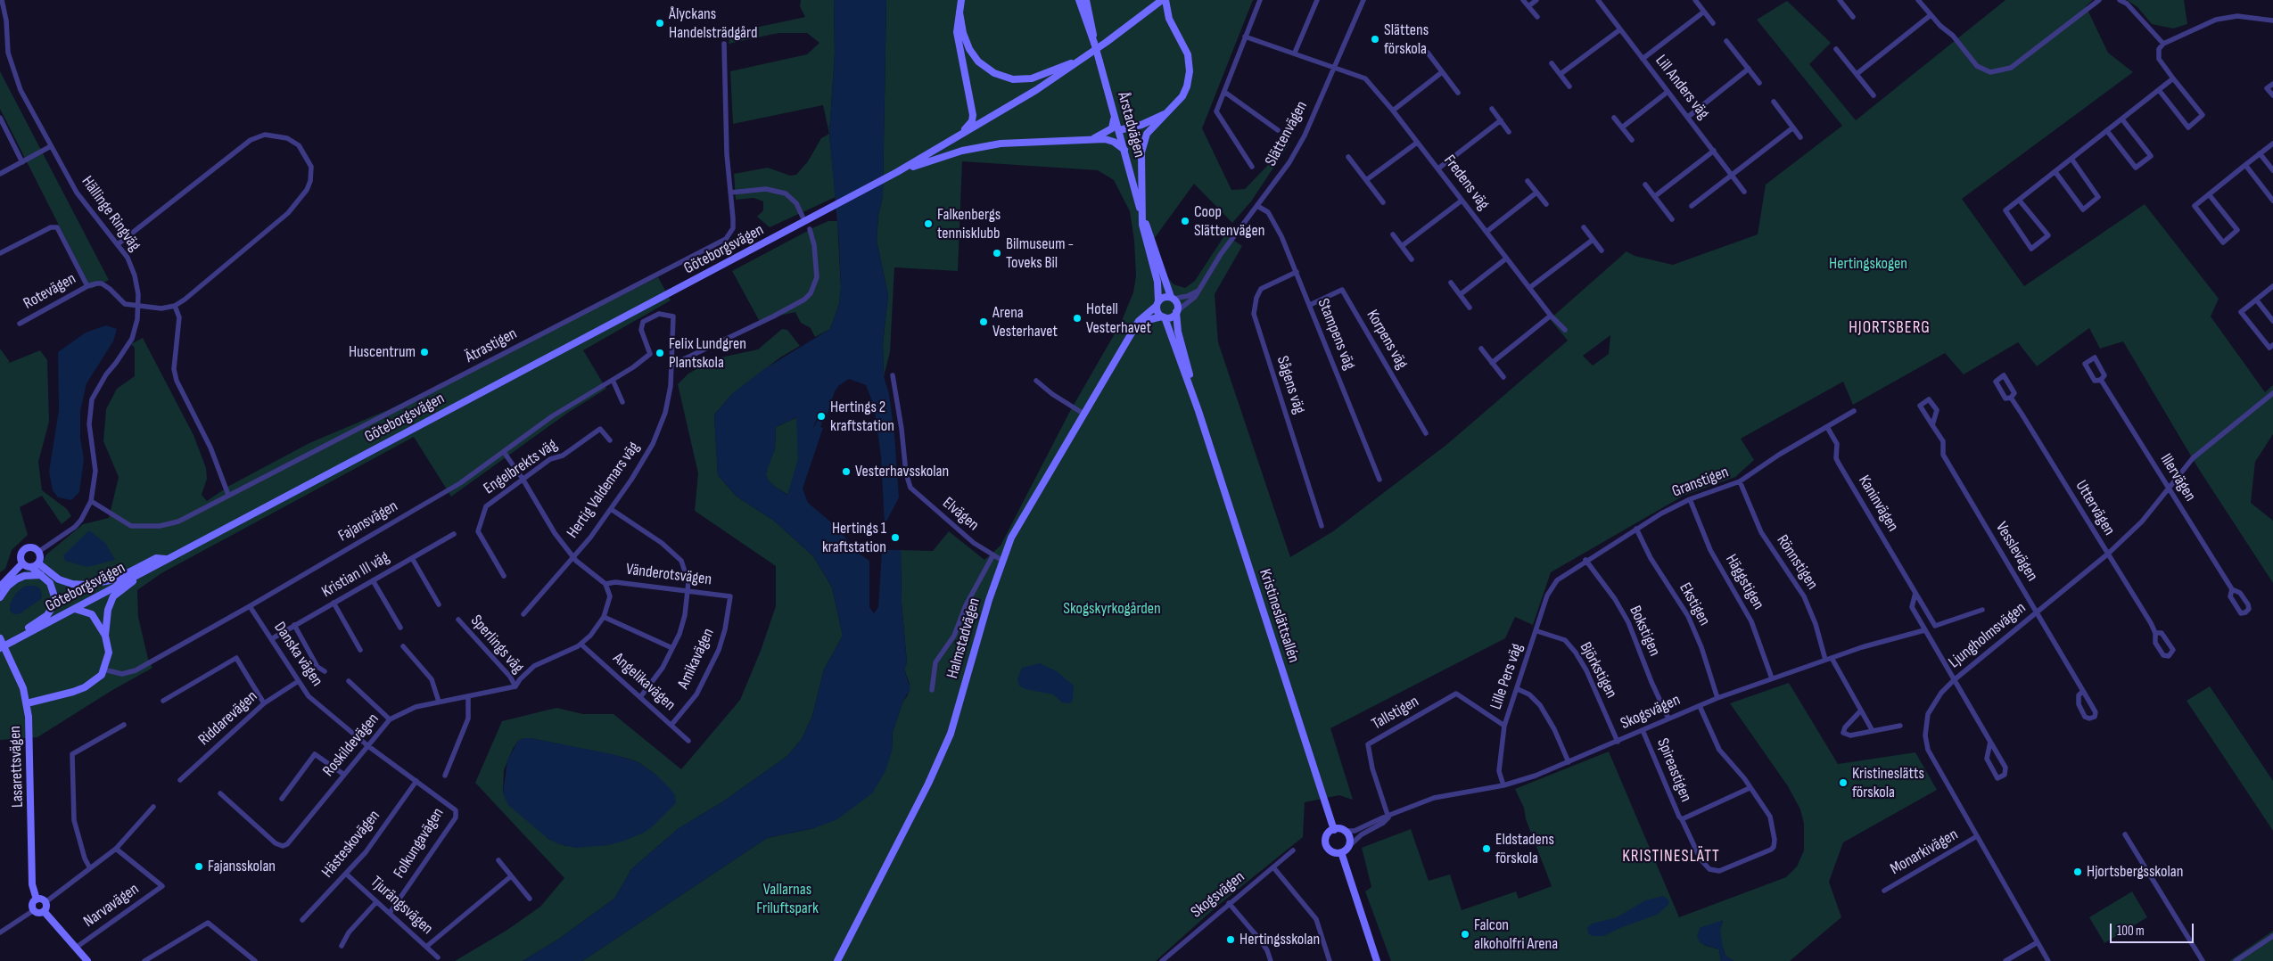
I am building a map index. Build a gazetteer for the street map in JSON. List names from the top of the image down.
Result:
{
  "streets": {
    "main road": [
      "Årstadvägen",
      "Hällinge Ringväg",
      "Göteborgsvägen",
      "Kristineslättsallén",
      "Halmstadvägen",
      "Lasarettsvägen"
    ],
    "street": [
      "Lill Anders väg",
      "Slättenvägen",
      "Fredens väg",
      "Rotevägen",
      "Stampens väg",
      "Korpens väg",
      "Ätrastigen",
      "Sågens väg",
      "Engelbrekts väg",
      "Illervägen",
      "Granstigen",
      "Hertig Valdemars väg",
      "Kaninvägen",
      "Uttervägen",
      "Elvägen",
      "Fajansvägen",
      "Vesslevägen",
      "Rönnstigen",
      "Kristian III väg",
      "Vänderotsvägen",
      "Häggstigen",
      "Ekstigen",
      "Bokstigen",
      "Ljungholmsvägen",
      "Sperlings väg",
      "Danska vägen",
      "Amikavägen",
      "Björkstigen",
      "Lille Pers väg",
      "Angelikavägen",
      "Skogsvägen",
      "Tallstigen",
      "Riddarevägen",
      "Roskildevägen",
      "Spireastigen",
      "Folkungavägen",
      "Hästeskovägen",
      "Monarkivägen",
      "Narvavägen",
      "Tjurängsvägen"
    ]
  },
  "crossings": [
    ["Årstadvägen", "Slättenvägen"],
    ["Årstadvägen", "Kristineslättsallén"],
    ["Årstadvägen", "Halmstadvägen"],
    ["Slättenvägen", "Fredens väg"],
    ["Slättenvägen", "Stampens väg"],
    ["Slättenvägen", "Kristineslättsallén"],
    ["Slättenvägen", "Halmstadvägen"],
    ["Hällinge Ringväg", "Rotevägen"],
    ["Hällinge Ringväg", "Ätrastigen"],
    ["Stampens väg", "Korpens väg"],
    ["Stampens väg", "Sågens väg"],
    ["Illervägen", "Ljungholmsvägen"],
    ["Granstigen", "Kaninvägen"],
    ["Granstigen", "Rönnstigen"],
    ["Granstigen", "Häggstigen"],
    ["Granstigen", "Ekstigen"],
    ["Granstigen", "Bokstigen"],
    ["Granstigen", "Lille Pers väg"],
    ["Hertig Valdemars väg", "Fajansvägen"],
    ["Uttervägen", "Ljungholmsvägen"],
    ["Elvägen", "Halmstadvägen"],
    ["Fajansvägen", "Danska vägen"],
    ["Vesslevägen", "Ljungholmsvägen"],
    ["Rönnstigen", "Skogsvägen"],
    ["Kristian III väg", "Danska vägen"],
    ["Vänderotsvägen", "Amikavägen"],
    ["Häggstigen", "Skogsvägen"],
    ["Ekstigen", "Skogsvägen"],
    ["Kristineslättsallén", "Halmstadvägen"],
    ["Kristineslättsallén", "Skogsvägen"],
    ["Bokstigen", "Skogsvägen"],
    ["Ljungholmsvägen", "Monarkivägen"],
    ["Sperlings väg", "Roskildevägen"],
    ["Danska vägen", "Riddarevägen"],
    ["Danska vägen", "Roskildevägen"],
    ["Danska vägen", "Folkungavägen"],
    ["Danska vägen", "Hästeskovägen"],
    ["Amikavägen", "Angelikavägen"],
    ["Björkstigen", "Lille Pers väg"],
    ["Björkstigen", "Skogsvägen"],
    ["Lille Pers väg", "Skogsvägen"],
    ["Lille Pers väg", "Tallstigen"],
    ["Skogsvägen", "Tallstigen"],
    ["Skogsvägen", "Spireastigen"],
    ["Folkungavägen", "Tjurängsvägen"],
    ["Hästeskovägen", "Tjurängsvägen"]
  ],
  "districts": ["HJORTSBERG", "KRISTINESLÄTT"],
  "parks": ["Hertingskogen", "Skogskyrkogården", "Vallarnas Friluftspark"],
  "places": [
    "Ålyckans Handelsträdgård",
    "Slättens förskola",
    "Coop Slättenvägen",
    "Falkenbergs tennisklubb",
    "Bilmuseum - Toveks Bil",
    "Hotell Vesterhavet",
    "Arena Vesterhavet",
    "Huscentrum",
    "Felix Lundgren Plantskola",
    "Hertings 2 kraftstation",
    "Vesterhavsskolan",
    "Hertings 1 kraftstation",
    "Kristineslätts förskola",
    "Eldstadens förskola",
    "Fajansskolan",
    "Hjortsbergsskolan",
    "Falcon alkoholfri Arena",
    "Hertingsskolan"
  ],
  "scale_bar": "100 m"
}
